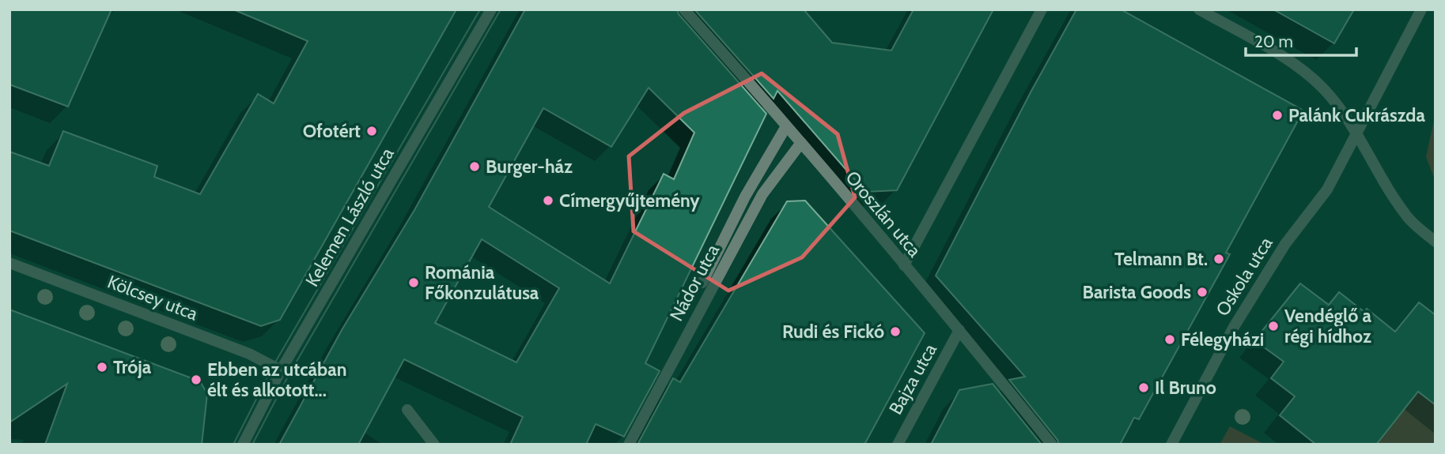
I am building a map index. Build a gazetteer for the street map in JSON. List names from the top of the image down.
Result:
{
  "streets": {
    "street": [
      "Oroszlán utca",
      "Kelemen László utca",
      "Oskola utca",
      "Nádor utca",
      "Kölcsey utca",
      "Bajza utca"
    ]
  },
  "crossings": [
    ["Oroszlán utca", "Nádor utca"],
    ["Oroszlán utca", "Bajza utca"],
    ["Kelemen László utca", "Kölcsey utca"]
  ],
  "places": [
    "Palánk Cukrászda",
    "Ofotért",
    "Burger-ház",
    "Címergyűjtemény",
    "Telmann Bt.",
    "Románia Főkonzulátusa",
    "Barista Goods",
    "Vendéglő a régi hídhoz",
    "Rudi és Fickó",
    "Félegyházi",
    "Trója",
    "Ebben az utcában élt és alkotott...",
    "Il Bruno"
  ],
  "scale_bar": "20 m"
}
